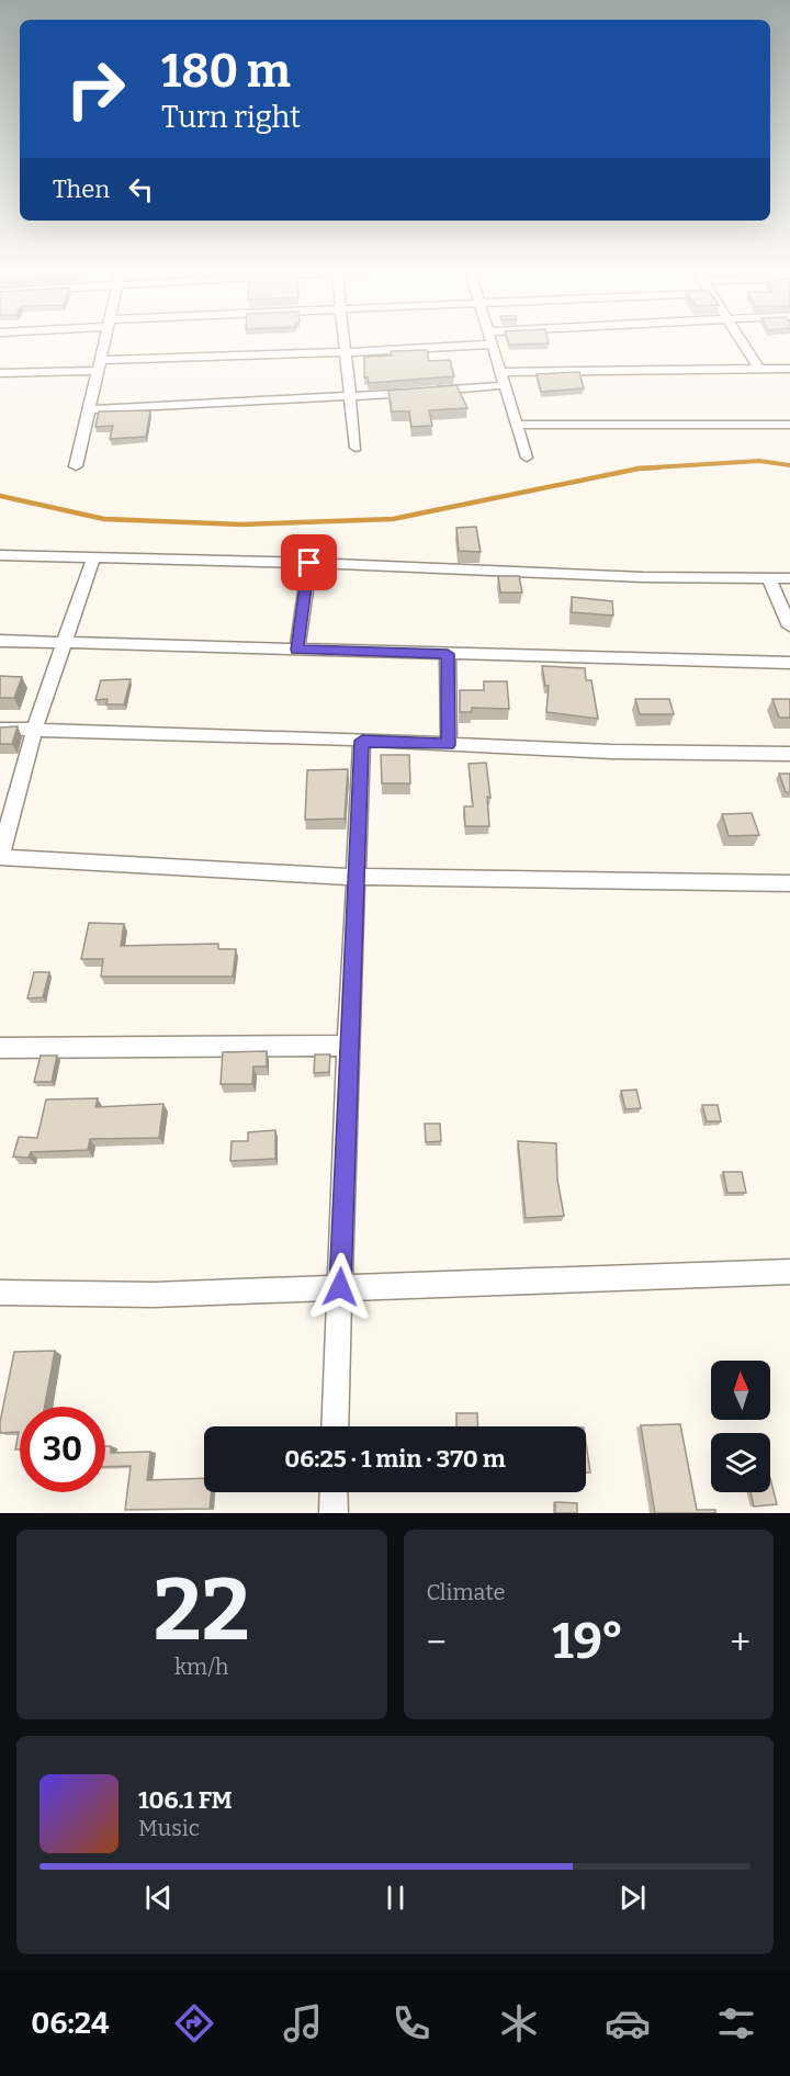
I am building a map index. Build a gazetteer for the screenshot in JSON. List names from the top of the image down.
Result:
{
  "north": "top",
  "page": {
    "turn": ["180 m", "Turn right"],
    "then": "Then",
    "limit": "30",
    "trip": "06:25 · 1 min · 370 m",
    "tile": [
      ["22", "km/h"],
      "Climate"
    ],
    "heat": ["−", "19°", "+"],
    "song": ["106.1 FM", "Music"],
    "tabs": "06:24"
  }
}
